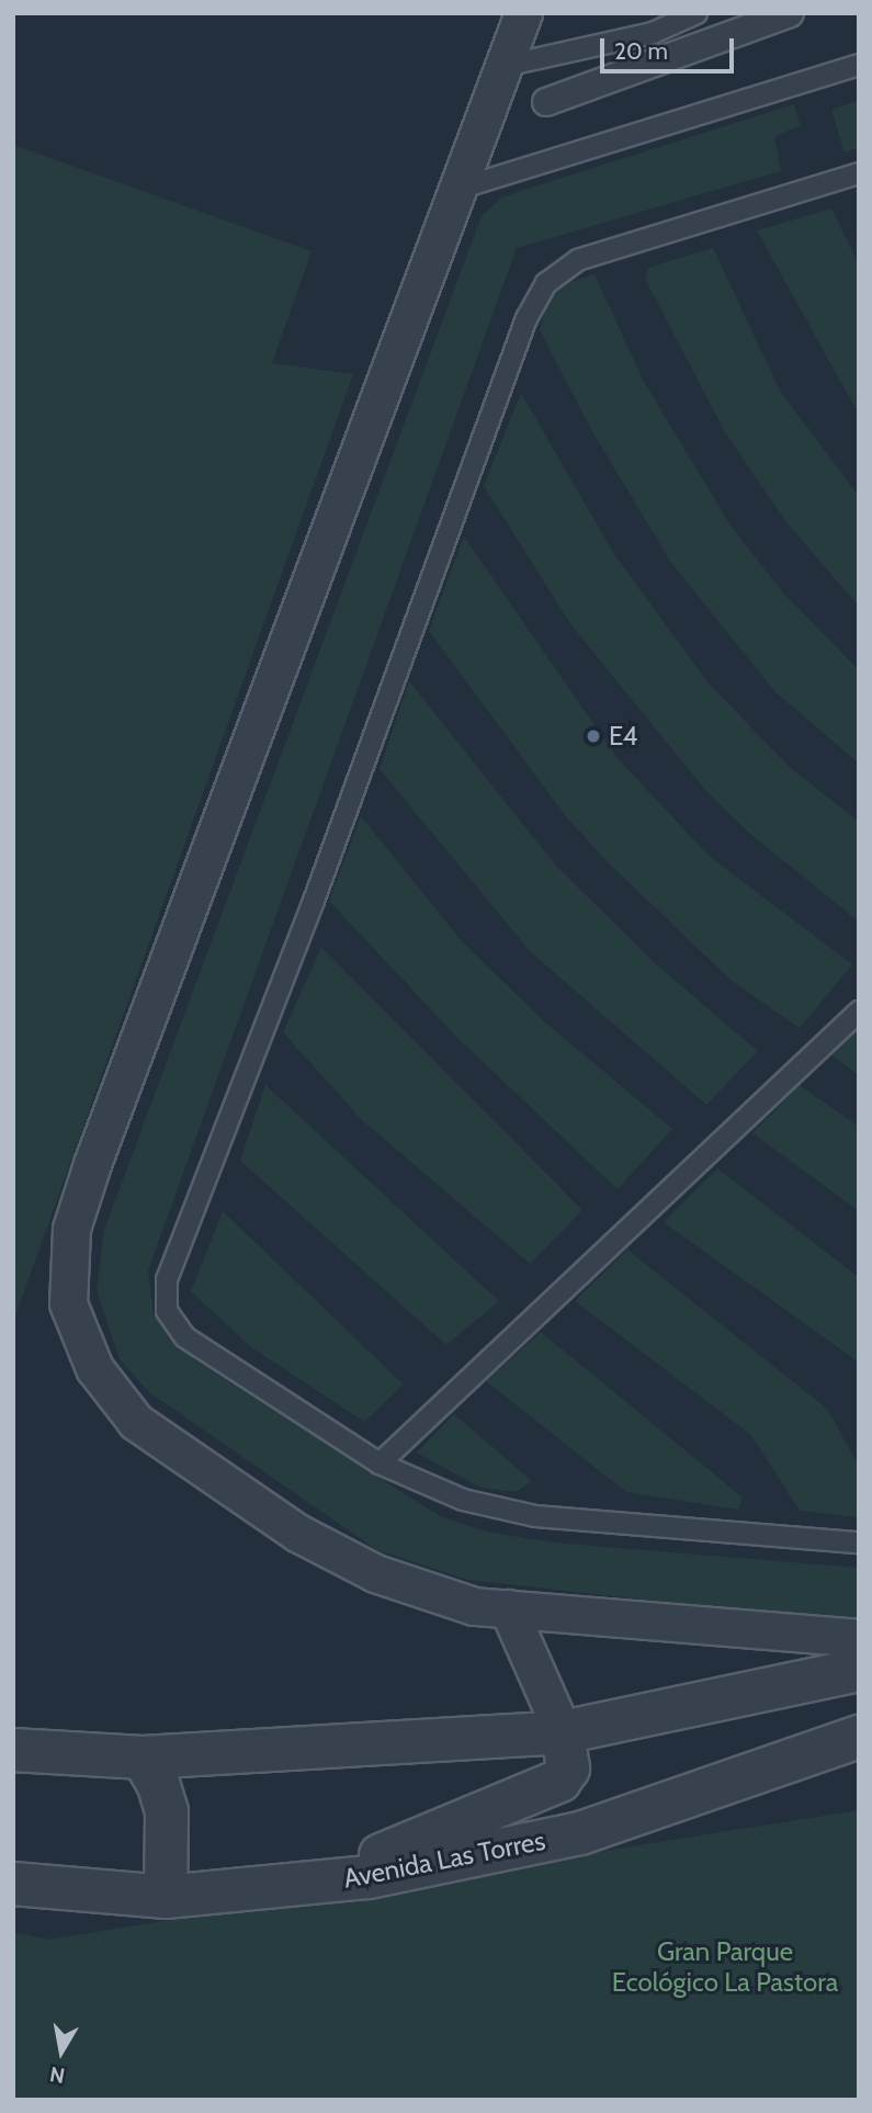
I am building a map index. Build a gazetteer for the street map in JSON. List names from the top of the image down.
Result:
{
  "streets": {
    "street": ["Avenida Las Torres"]
  },
  "parks": ["Gran Parque Ecológico La Pastora"],
  "places": ["E4"],
  "scale_bar": "20 m",
  "north": "bottom"
}
